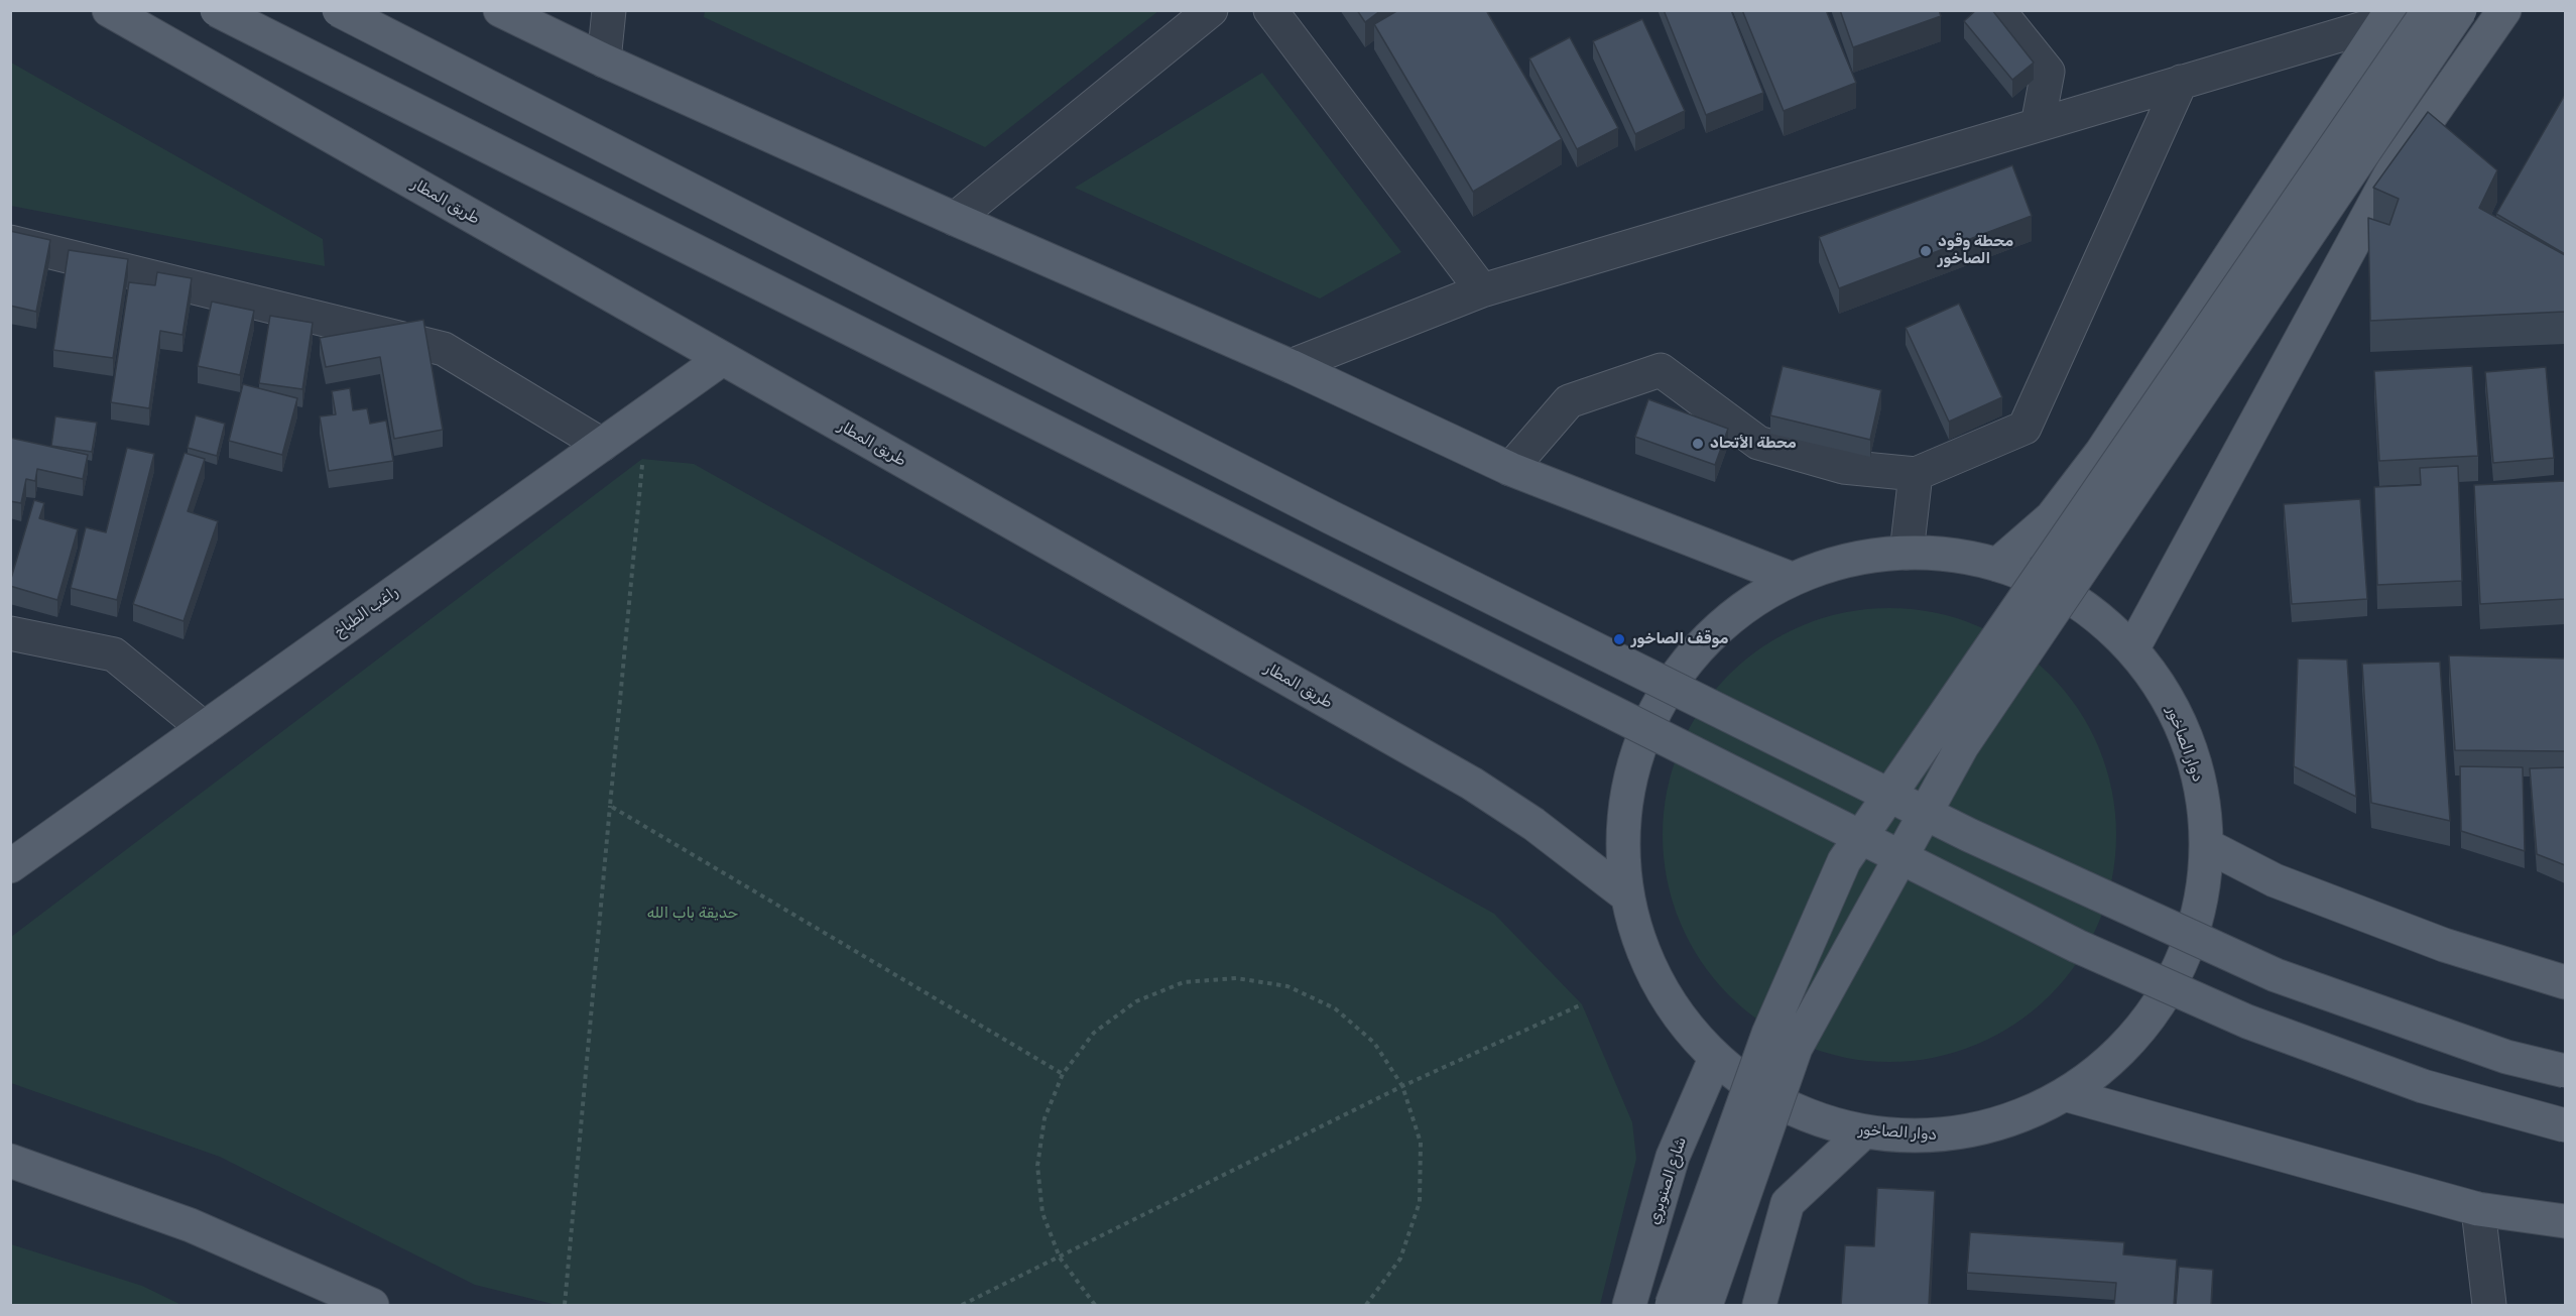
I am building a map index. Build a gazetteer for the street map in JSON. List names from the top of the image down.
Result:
{
  "streets": {
    "main road": [
      "طريق المطار",
      "راغب الطباخ",
      "دوار الصاخور",
      "شارع الصنوبري"
    ]
  },
  "crossings": [
    ["طريق المطار", "راغب الطباخ"],
    ["طريق المطار", "دوار الصاخور"],
    ["دوار الصاخور", "شارع الصنوبري"]
  ],
  "parks": ["حديقة باب الله"],
  "places": ["محطة وقود الصاخور", "محطة الأتحاد", "موقف الصاخور"]
}
